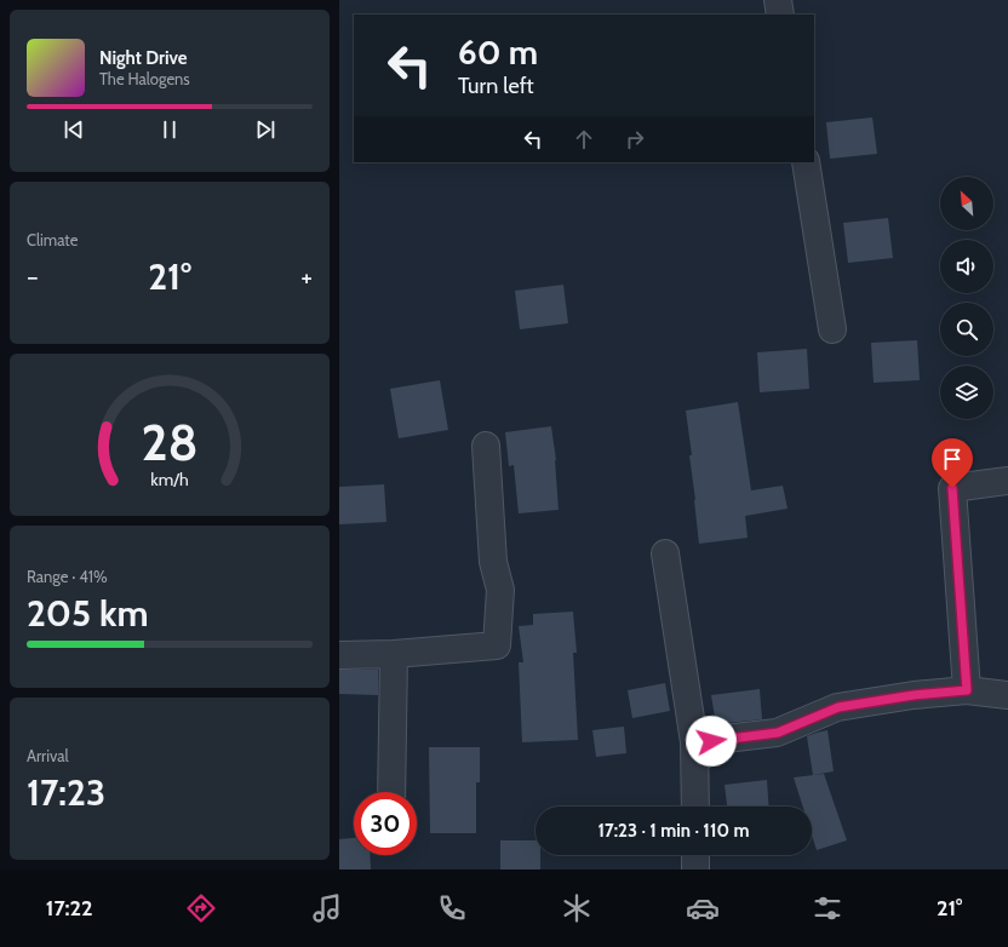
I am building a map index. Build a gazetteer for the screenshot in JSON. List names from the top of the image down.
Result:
{
  "north": "top left",
  "page": {
    "turn": ["60 m", "Turn left"],
    "song": ["Night Drive", "The Halogens"],
    "tile": [
      "Climate",
      ["Range · 41%", "205 km"],
      ["Arrival", "17:23"]
    ],
    "heat": ["−", "21°", "+"],
    "limit": "30",
    "trip": "17:23 · 1 min · 110 m",
    "tabs": ["17:22", "21°"],
    "gauge": ["28", "km/h"]
  }
}
